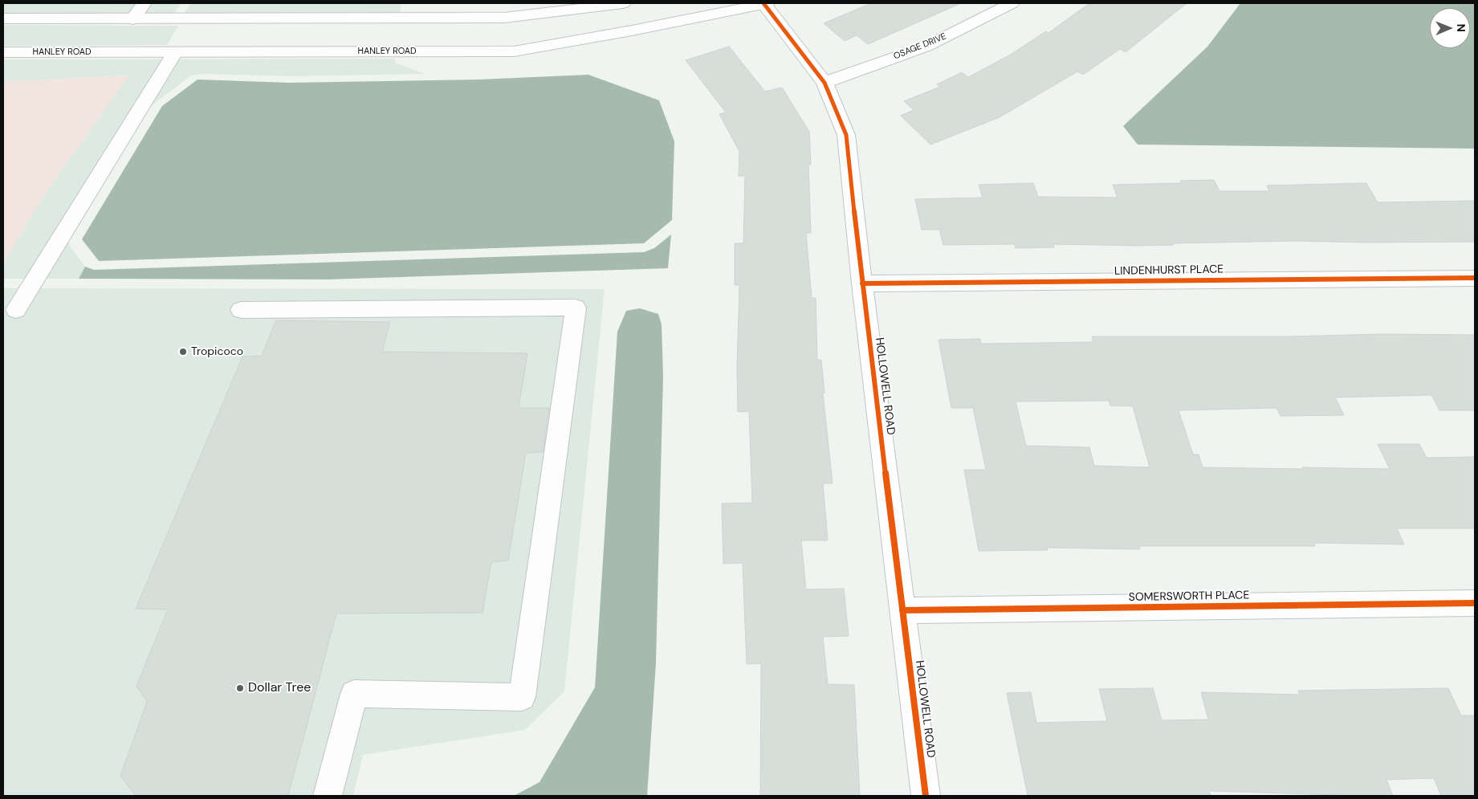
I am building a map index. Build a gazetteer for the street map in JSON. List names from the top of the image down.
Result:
{
  "streets": {
    "street": [
      "OSAGE DRIVE",
      "HANLEY ROAD",
      "LINDENHURST PLACE",
      "HOLLOWELL ROAD",
      "SOMERSWORTH PLACE"
    ]
  },
  "crossings": [
    ["OSAGE DRIVE", "HOLLOWELL ROAD"],
    ["HANLEY ROAD", "HOLLOWELL ROAD"],
    ["LINDENHURST PLACE", "HOLLOWELL ROAD"],
    ["HOLLOWELL ROAD", "SOMERSWORTH PLACE"]
  ],
  "places": ["Tropicoco", "Dollar Tree"],
  "north": "right"
}
